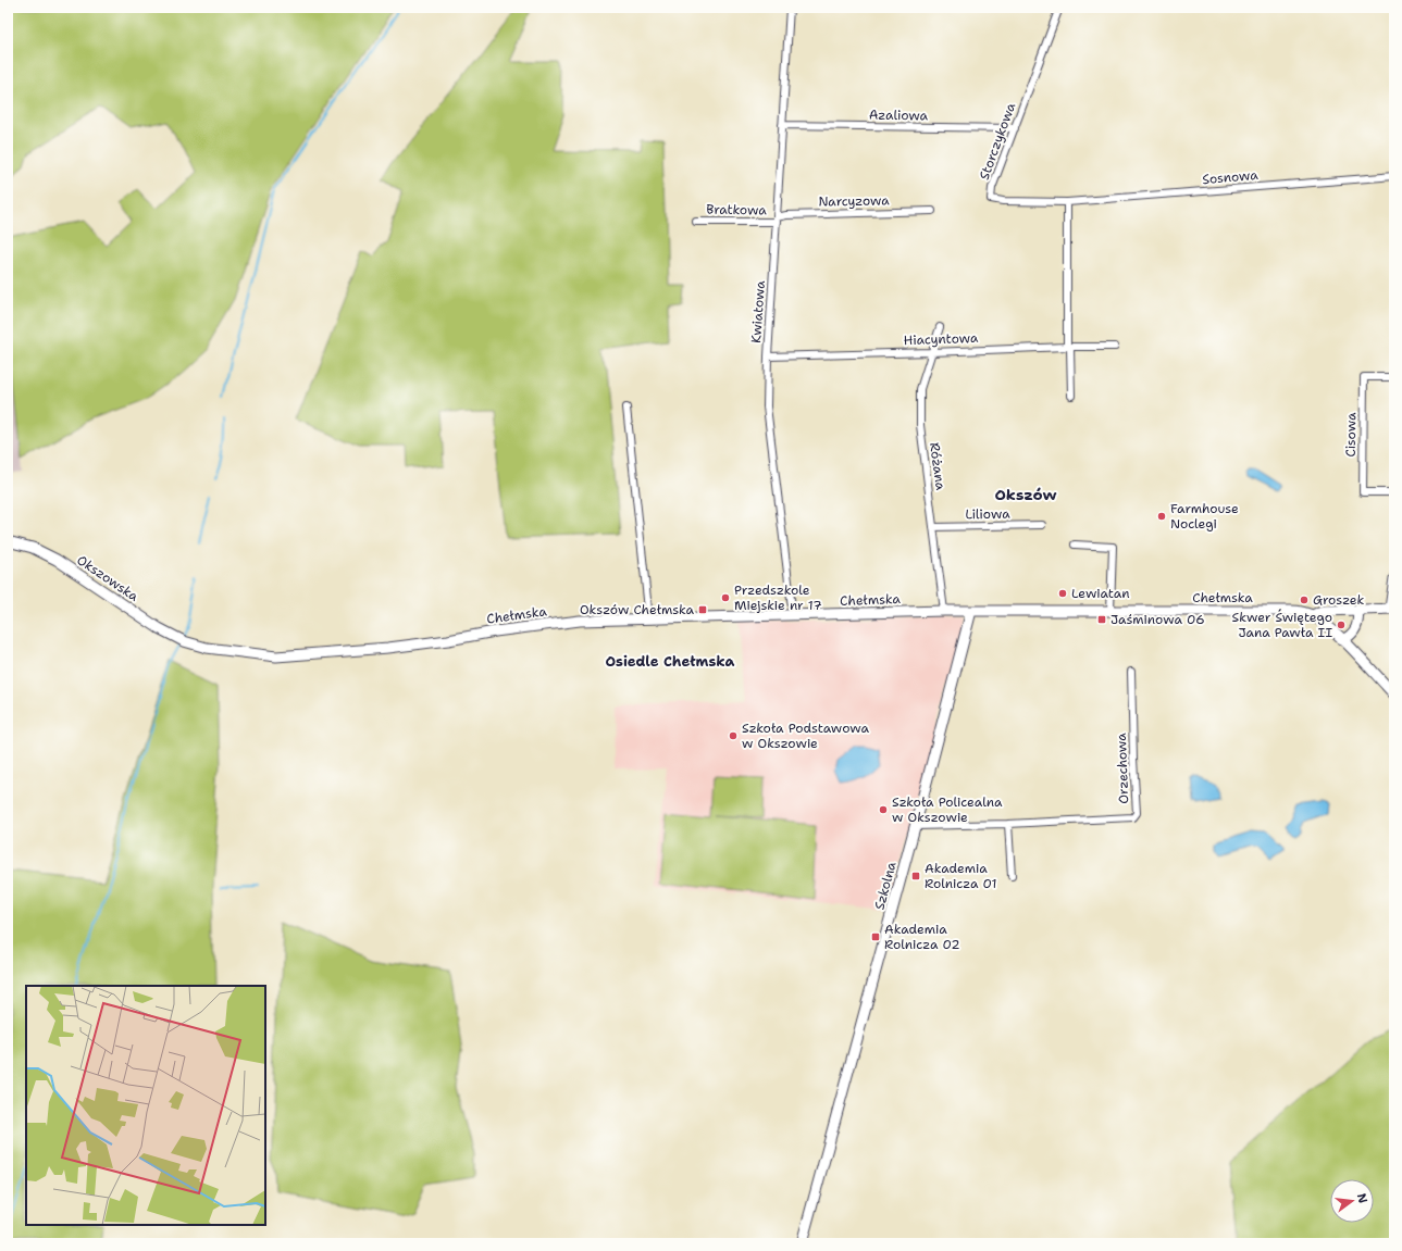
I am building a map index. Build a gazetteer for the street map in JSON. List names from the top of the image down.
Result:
{
  "streets": {
    "main road": ["Okszowska", "Chełmska", "Szkolna"],
    "street": [
      "Azaliowa",
      "Storczykowa",
      "Sosnowa",
      "Narcyzowa",
      "Bratkowa",
      "Kwiatowa",
      "Hiacyntowa",
      "Cisowa",
      "Różana",
      "Liliowa",
      "Orzechowa"
    ]
  },
  "crossings": [
    ["Azaliowa", "Storczykowa"],
    ["Azaliowa", "Kwiatowa"],
    ["Storczykowa", "Sosnowa"],
    ["Narcyzowa", "Bratkowa"],
    ["Narcyzowa", "Kwiatowa"],
    ["Bratkowa", "Kwiatowa"],
    ["Kwiatowa", "Hiacyntowa"],
    ["Kwiatowa", "Chełmska"],
    ["Hiacyntowa", "Różana"],
    ["Różana", "Liliowa"],
    ["Różana", "Chełmska"],
    ["Okszowska", "Chełmska"],
    ["Chełmska", "Szkolna"],
    ["Orzechowa", "Szkolna"]
  ],
  "districts": ["Okszów", "Osiedle Chełmska"],
  "places": {
    "other": [
      "Farmhouse Noclegi",
      "Lewiatan",
      "Przedszkole Miejskie nr 17",
      "Groszek",
      "Skwer Świętego Jana Pawła II",
      "Szkoła Podstawowa w Okszowie",
      "Szkoła Policealna w Okszowie"
    ],
    "transit": [
      "Okszów Chełmska",
      "Jaśminowa 06",
      "Akademia Rolnicza 01",
      "Akademia Rolnicza 02"
    ]
  },
  "north": "right"
}
